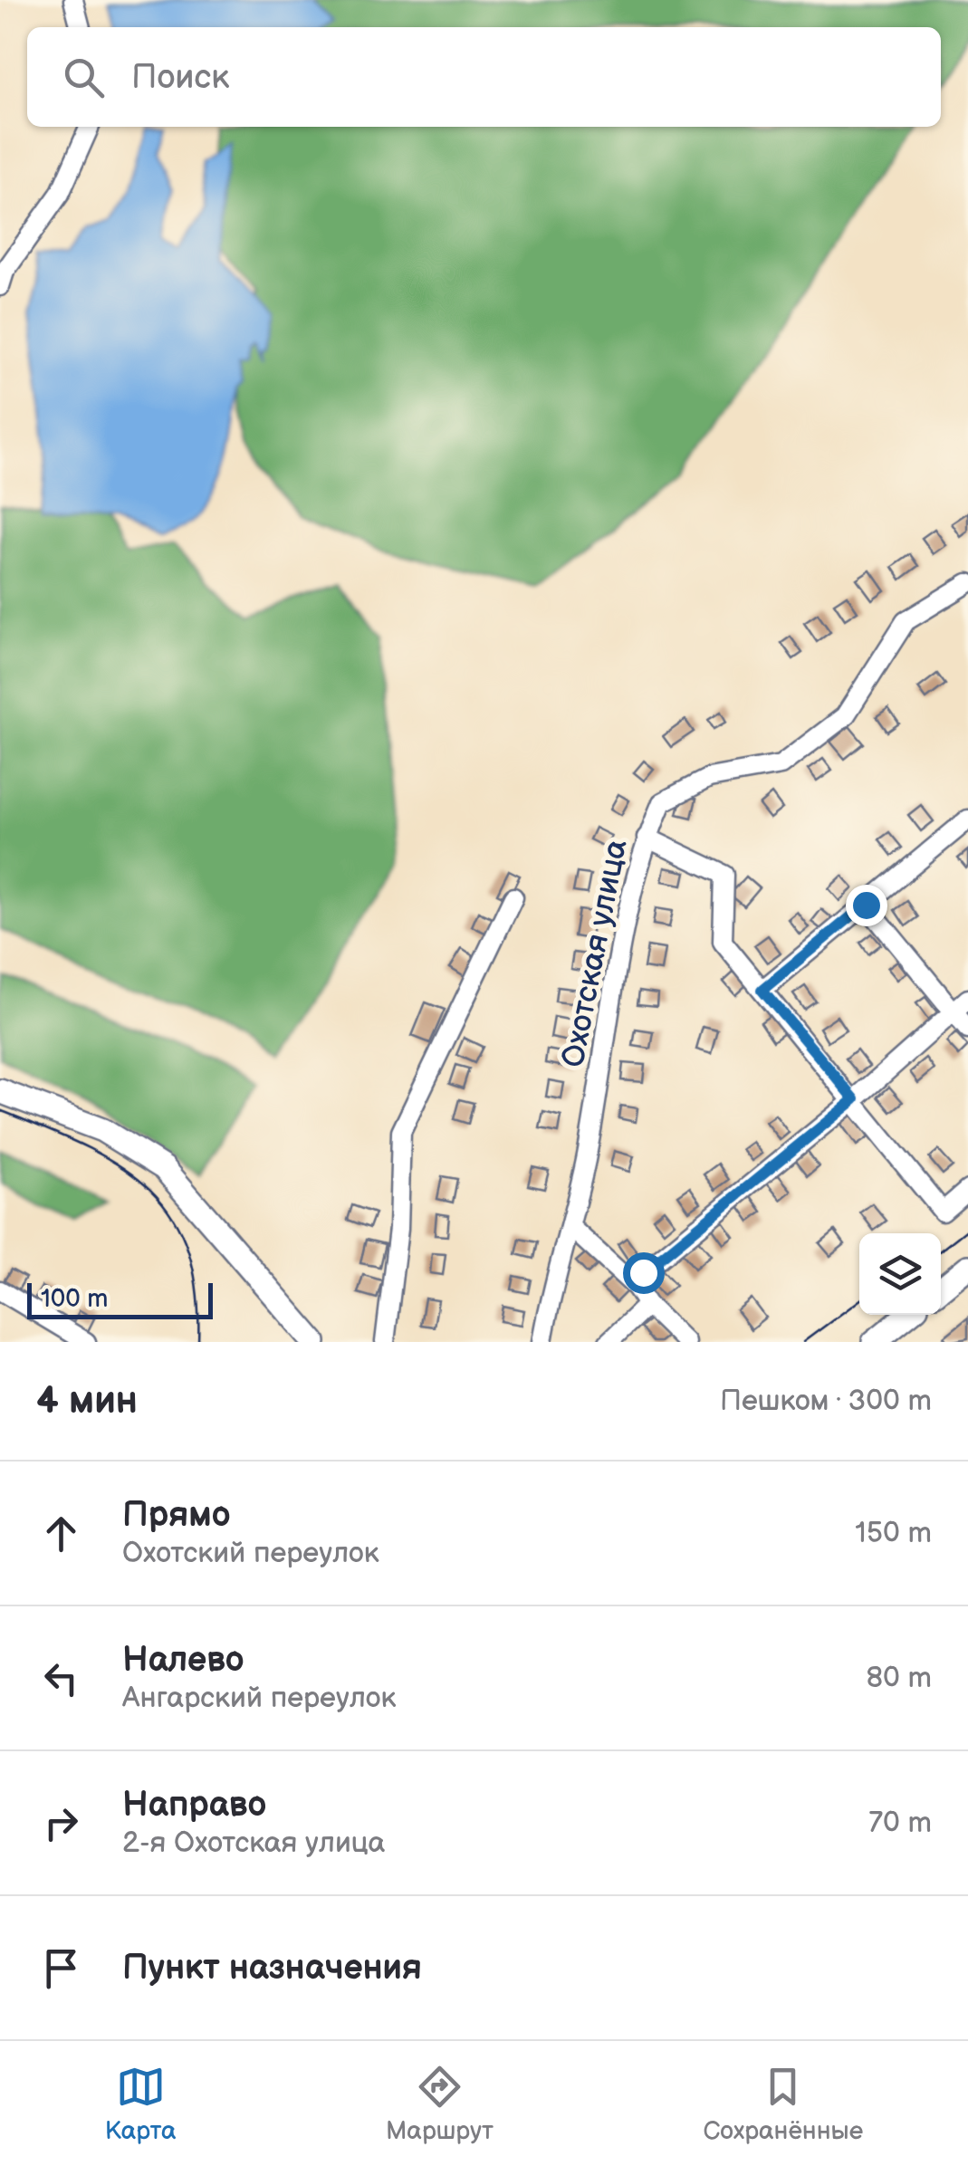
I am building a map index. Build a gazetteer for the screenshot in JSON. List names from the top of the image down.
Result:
{
  "streets": {
    "street": ["Охотская улица"]
  },
  "scale_bar": "100 m",
  "page": {
    "search": "Поиск",
    "scale": "100 m",
    "heading": ["4 мин", "Пешком · 300 m"],
    "list": [
      ["Прямо", "Охотский переулок", "150 m"],
      ["Налево", "Ангарский переулок", "80 m"],
      ["Направо", "2-я Охотская улица", "70 m"],
      "Пункт назначения"
    ],
    "nav": ["Карта", "Маршрут", "Сохранённые"]
  }
}
